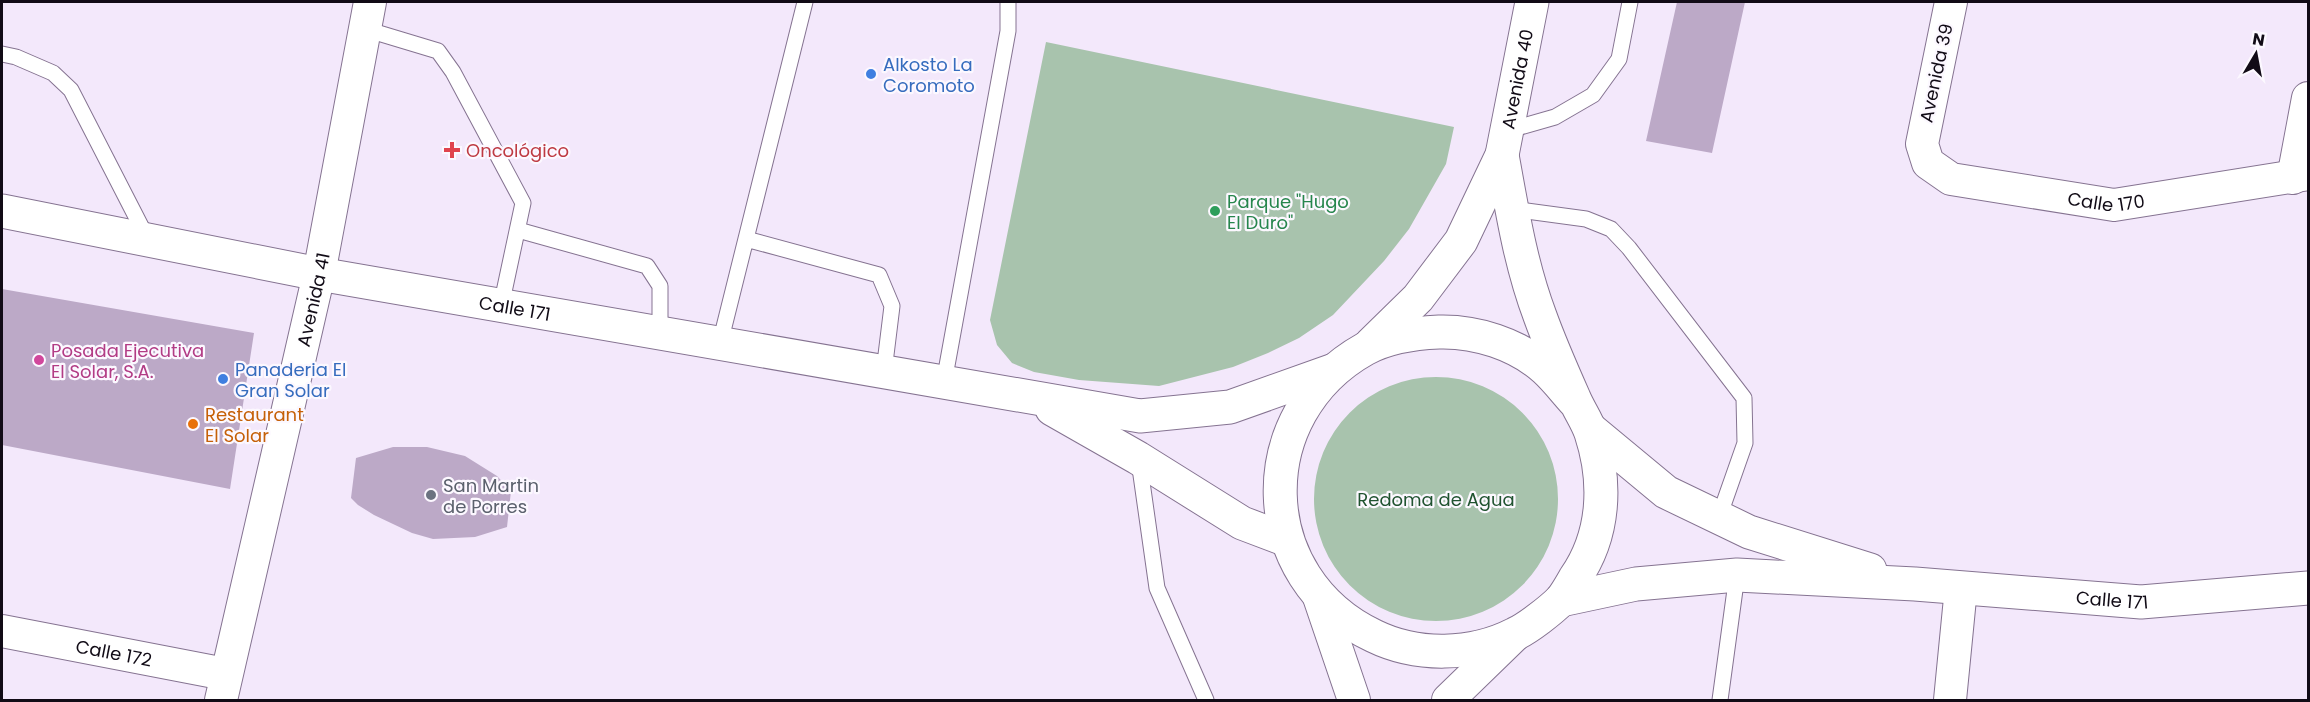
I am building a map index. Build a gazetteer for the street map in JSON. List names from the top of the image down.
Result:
{
  "streets": {
    "street": [
      "Avenida 39",
      "Avenida 40",
      "Calle 170",
      "Avenida 41",
      "Calle 171",
      "Calle 172"
    ]
  },
  "crossings": [
    ["Avenida 39", "Calle 170"],
    ["Avenida 41", "Calle 171"],
    ["Avenida 41", "Calle 172"]
  ],
  "parks": ["Redoma de Agua"],
  "places": {
    "other": [
      "Alkosto La Coromoto",
      "Parque \"Hugo El Duro\"",
      "Posada Ejecutiva El Solar, S.A.",
      "Panaderia El Gran Solar",
      "Restaurant El Solar",
      "San Martin de Porres"
    ],
    "health": ["Oncológico"]
  },
  "north": "top"
}
